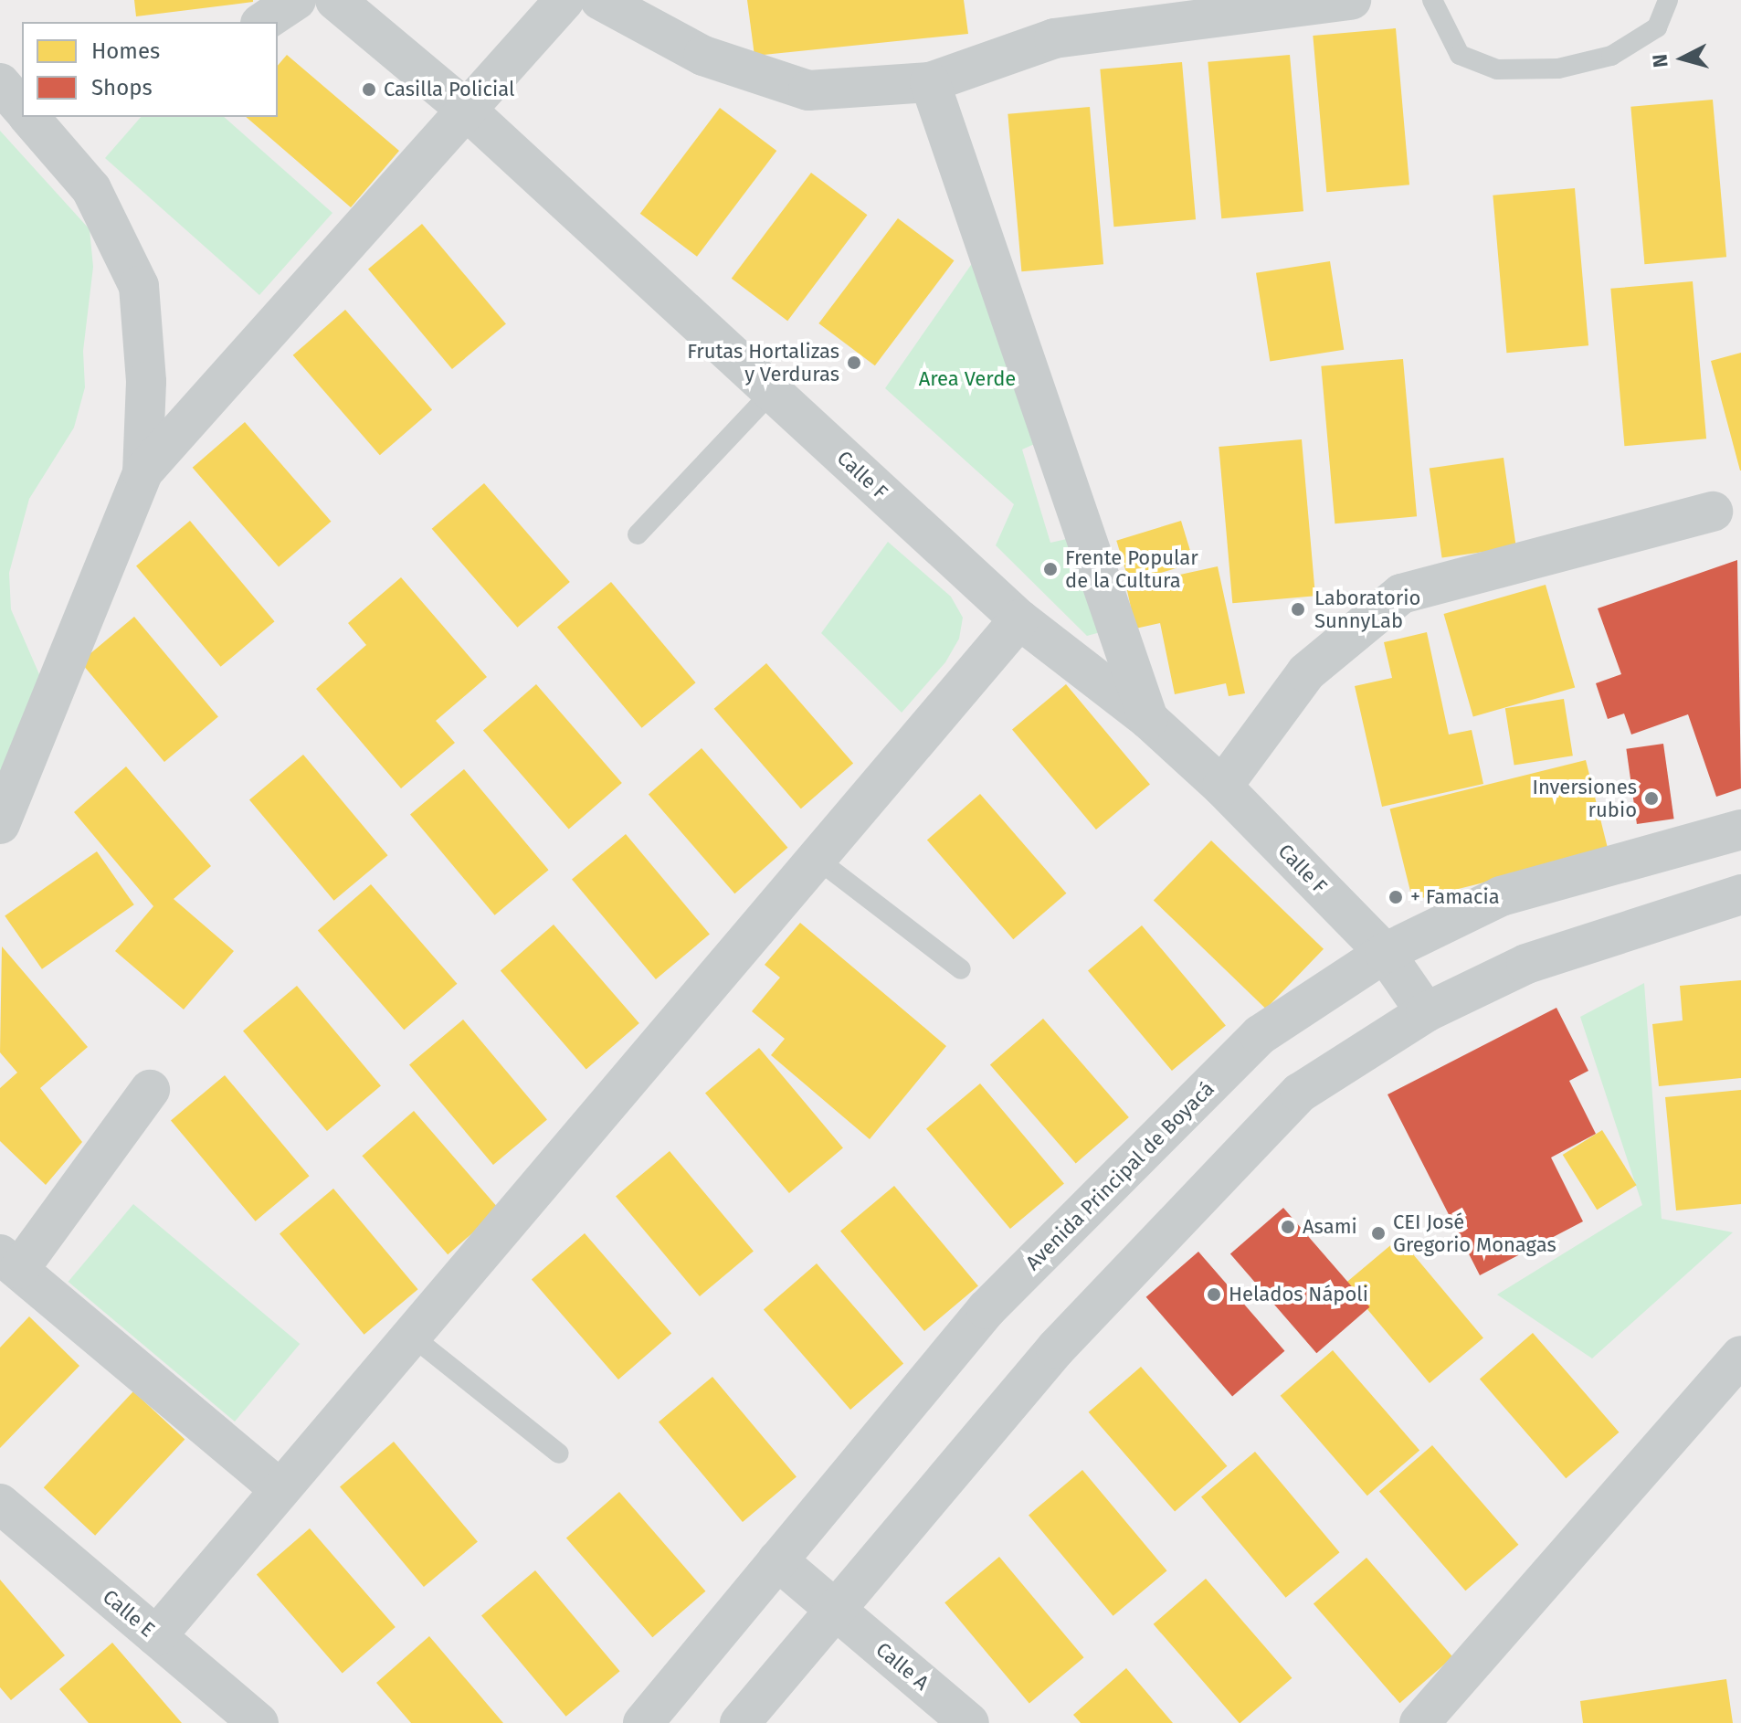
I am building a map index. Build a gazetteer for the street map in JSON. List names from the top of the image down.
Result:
{
  "streets": {
    "street": [
      "Calle F",
      "Avenida Principal de Boyacá",
      "Calle E",
      "Calle A"
    ]
  },
  "crossings": [
    ["Calle F", "Avenida Principal de Boyacá"],
    ["Avenida Principal de Boyacá", "Calle A"]
  ],
  "parks": ["Area Verde"],
  "places": [
    "Casilla Policial",
    "Frutas Hortalizas y Verduras",
    "Frente Popular de la Cultura",
    "Laboratorio SunnyLab",
    "Inversiones rubio",
    "+ Famacia",
    "Asami",
    "CEI José Gregorio Monagas",
    "Helados Nápoli"
  ],
  "legend": ["Homes", "Shops"],
  "north": "left"
}
